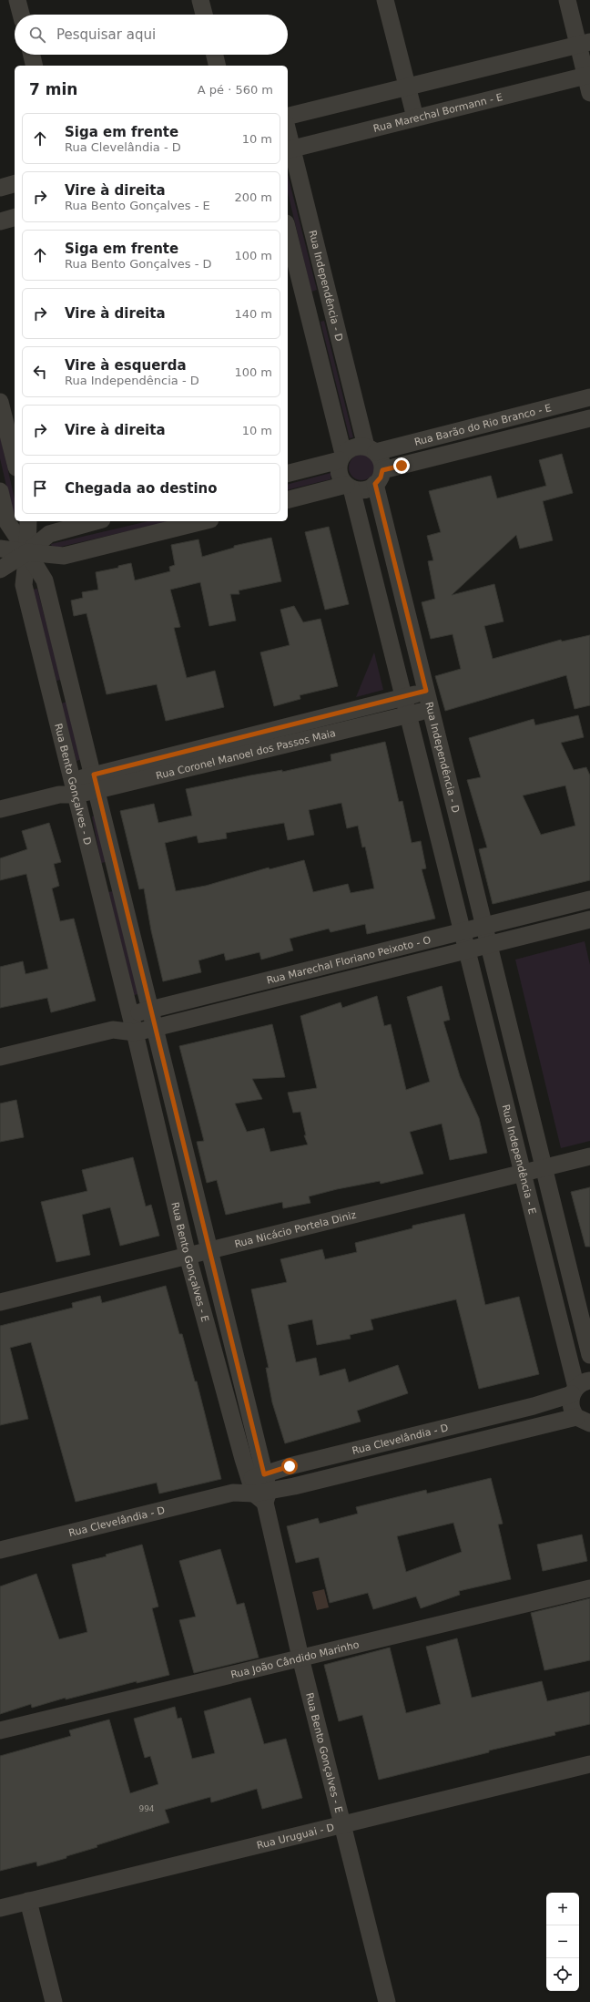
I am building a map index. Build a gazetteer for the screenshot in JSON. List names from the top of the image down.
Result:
{
  "streets": {
    "street": [
      "Rua Marechal Bormann - E",
      "Rua Independência - D",
      "Rua Barão do Rio Branco - E",
      "Rua Coronel Manoel dos Passos Maia",
      "Rua Bento Gonçalves - D",
      "Rua Marechal Floriano Peixoto - O",
      "Rua Independência - E",
      "Rua Nicácio Portela Diniz",
      "Rua Bento Gonçalves - E",
      "Rua Clevelândia - D",
      "Rua João Cândido Marinho",
      "Rua Uruguai - D"
    ]
  },
  "crossings": [
    ["Rua Marechal Bormann - E", "Rua Independência - D"],
    ["Rua Independência - D", "Rua Barão do Rio Branco - E"],
    ["Rua Independência - D", "Rua Coronel Manoel dos Passos Maia"],
    ["Rua Independência - D", "Rua Marechal Floriano Peixoto - O"],
    ["Rua Coronel Manoel dos Passos Maia", "Rua Bento Gonçalves - D"],
    ["Rua Bento Gonçalves - D", "Rua Marechal Floriano Peixoto - O"],
    ["Rua Bento Gonçalves - D", "Rua Bento Gonçalves - E"],
    ["Rua Marechal Floriano Peixoto - O", "Rua Independência - E"],
    ["Rua Marechal Floriano Peixoto - O", "Rua Bento Gonçalves - E"],
    ["Rua Independência - E", "Rua Nicácio Portela Diniz"],
    ["Rua Independência - E", "Rua Clevelândia - D"],
    ["Rua Nicácio Portela Diniz", "Rua Bento Gonçalves - E"],
    ["Rua Bento Gonçalves - E", "Rua Clevelândia - D"],
    ["Rua Bento Gonçalves - E", "Rua João Cândido Marinho"],
    ["Rua Bento Gonçalves - E", "Rua Uruguai - D"]
  ],
  "house_numbers": ["994"],
  "page": {
    "search": "Pesquisar aqui",
    "heading": ["7 min", "A pé · 560 m"],
    "list": [
      ["Siga em frente", "Rua Clevelândia - D", "10 m"],
      ["Vire à direita", "Rua Bento Gonçalves - E", "200 m"],
      ["Siga em frente", "Rua Bento Gonçalves - D", "100 m"],
      ["Vire à direita", "140 m"],
      ["Vire à esquerda", "Rua Independência - D", "100 m"],
      ["Vire à direita", "10 m"],
      "Chegada ao destino"
    ],
    "map_buttons": ["+", "−"]
  }
}
